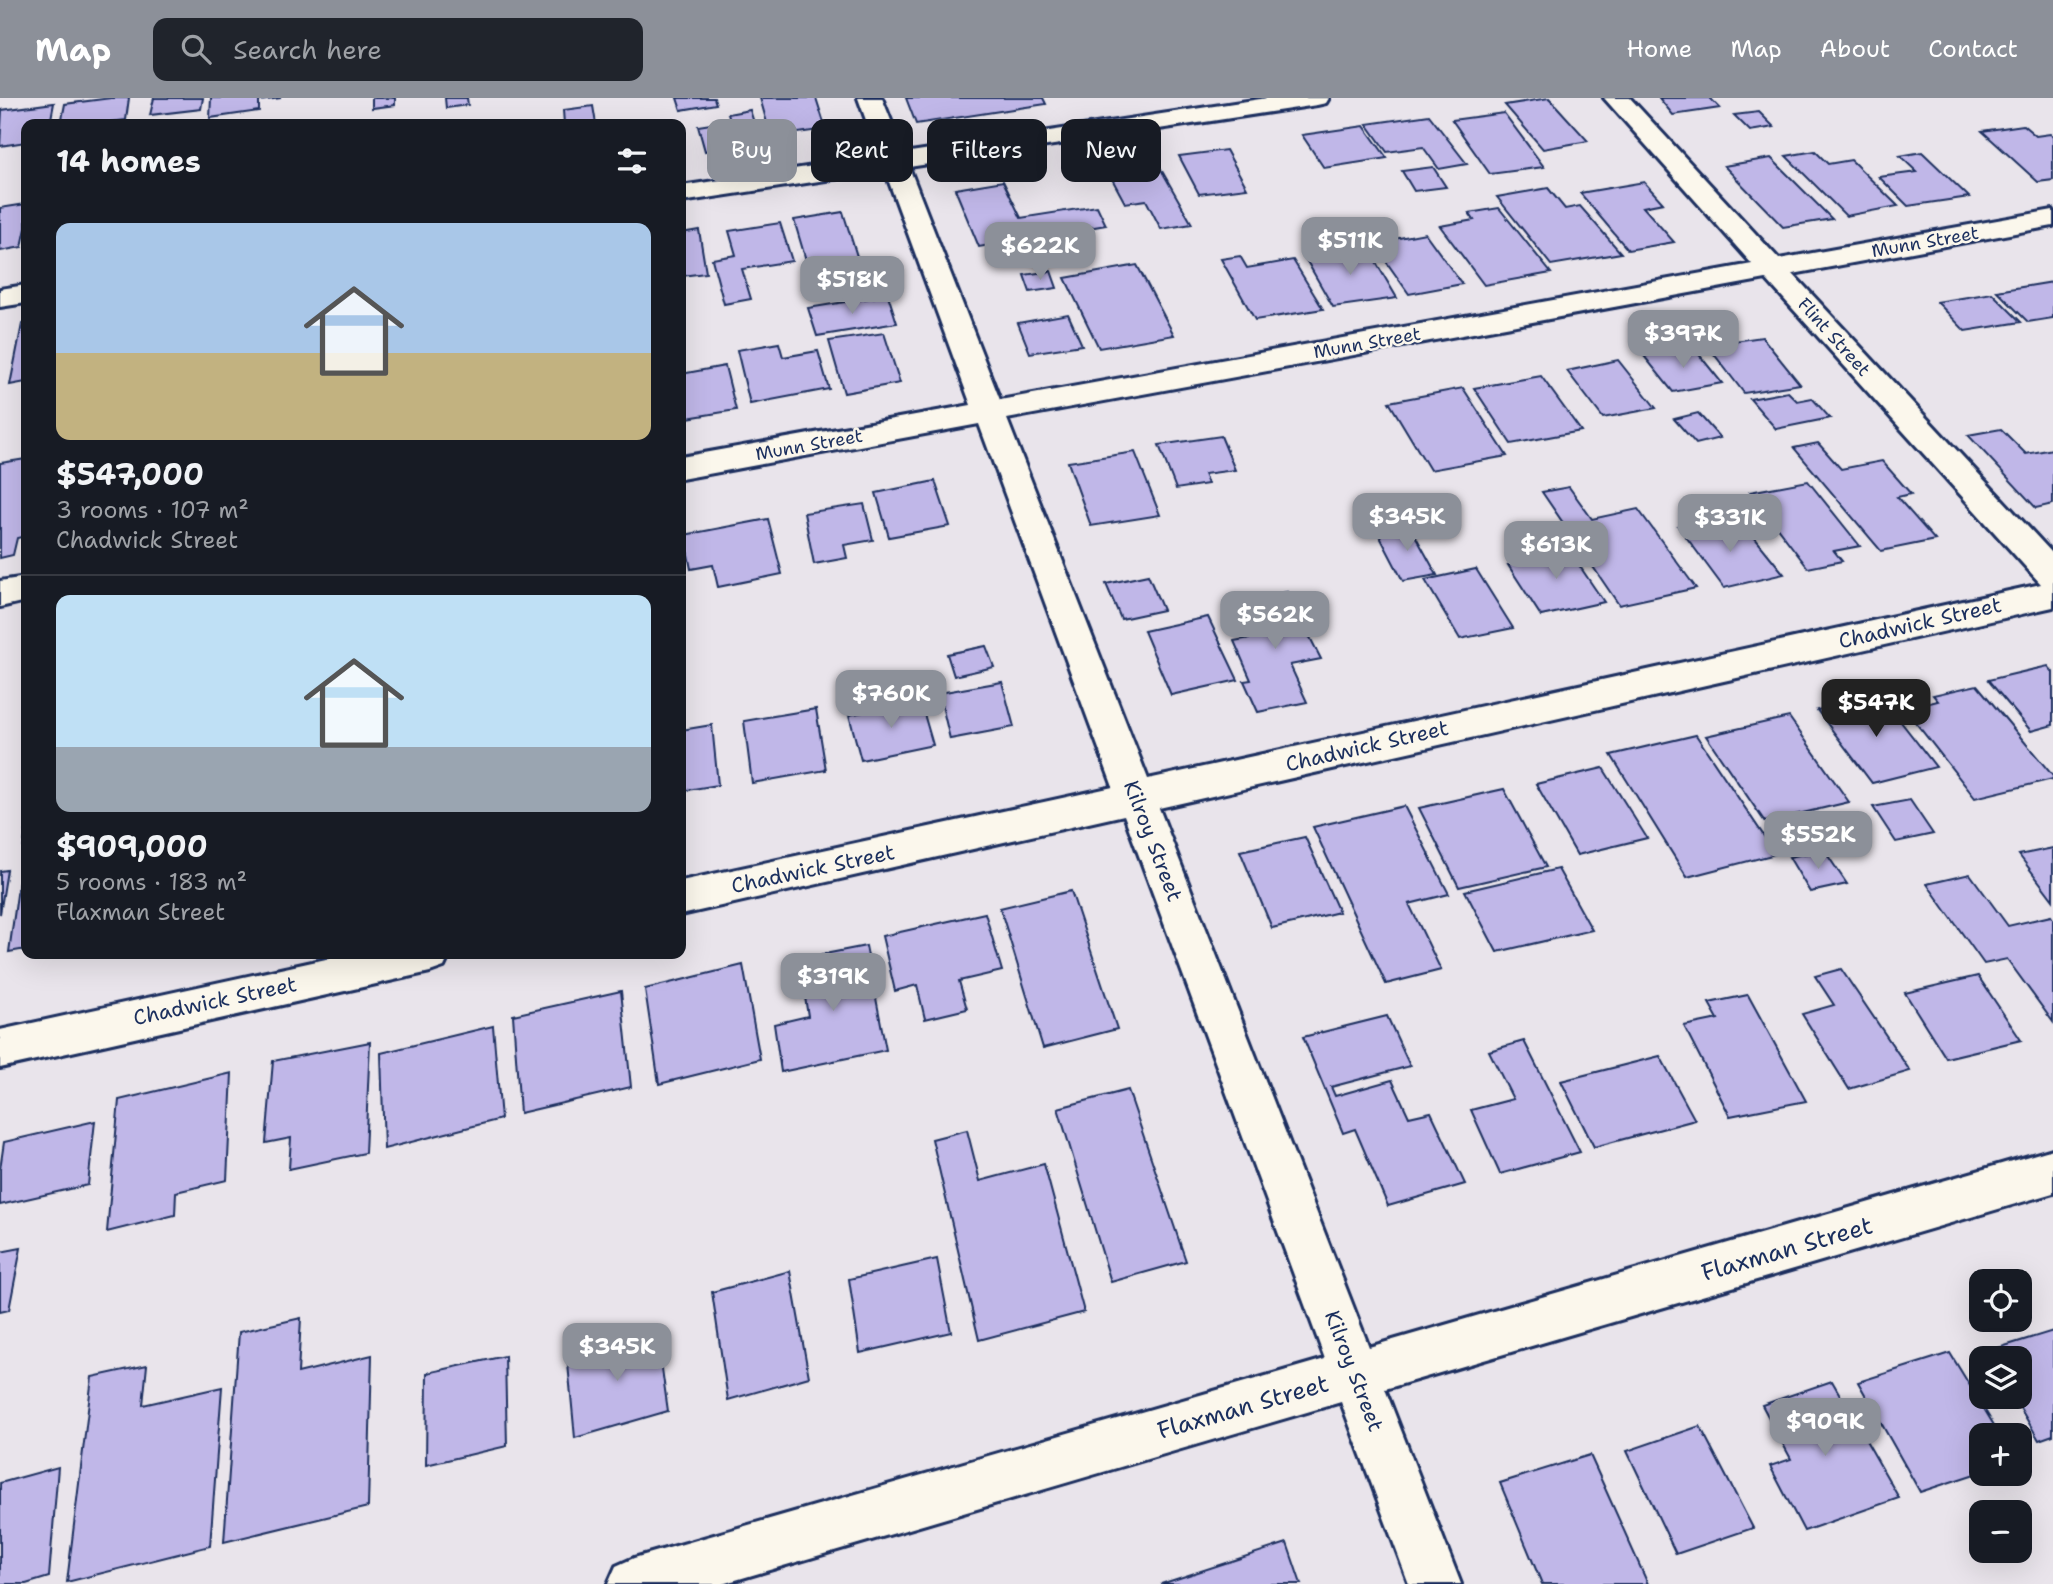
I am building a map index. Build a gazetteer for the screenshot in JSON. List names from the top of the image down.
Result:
{
  "streets": {
    "street": [
      "Munn Street",
      "Flint Street",
      "Chadwick Street",
      "Kilroy Street",
      "Flaxman Street"
    ]
  },
  "crossings": [
    ["Munn Street", "Flint Street"],
    ["Munn Street", "Kilroy Street"],
    ["Chadwick Street", "Kilroy Street"],
    ["Kilroy Street", "Flaxman Street"]
  ],
  "page": {
    "header": "Map",
    "search": "Search here",
    "nav": [
      "Home",
      "Map",
      "About",
      "Contact"
    ],
    "chip": [
      "Buy",
      "Rent",
      "Filters",
      "New"
    ],
    "heading": "14 homes",
    "list": [
      {
        "name": "$547,000",
        "note": "3 rooms · 107 m² · Chadwick Street"
      },
      {
        "name": "$909,000",
        "note": "5 rooms · 183 m² · Flaxman Street"
      }
    ],
    "price": [
      "$511K",
      "$622K",
      "$518K",
      "$397K",
      "$345K",
      "$331K",
      "$613K",
      "$562K",
      "$760K",
      "$547K",
      "$552K",
      "$319K",
      "$345K",
      "$909K"
    ],
    "map_buttons": ["+", "−"]
  }
}
